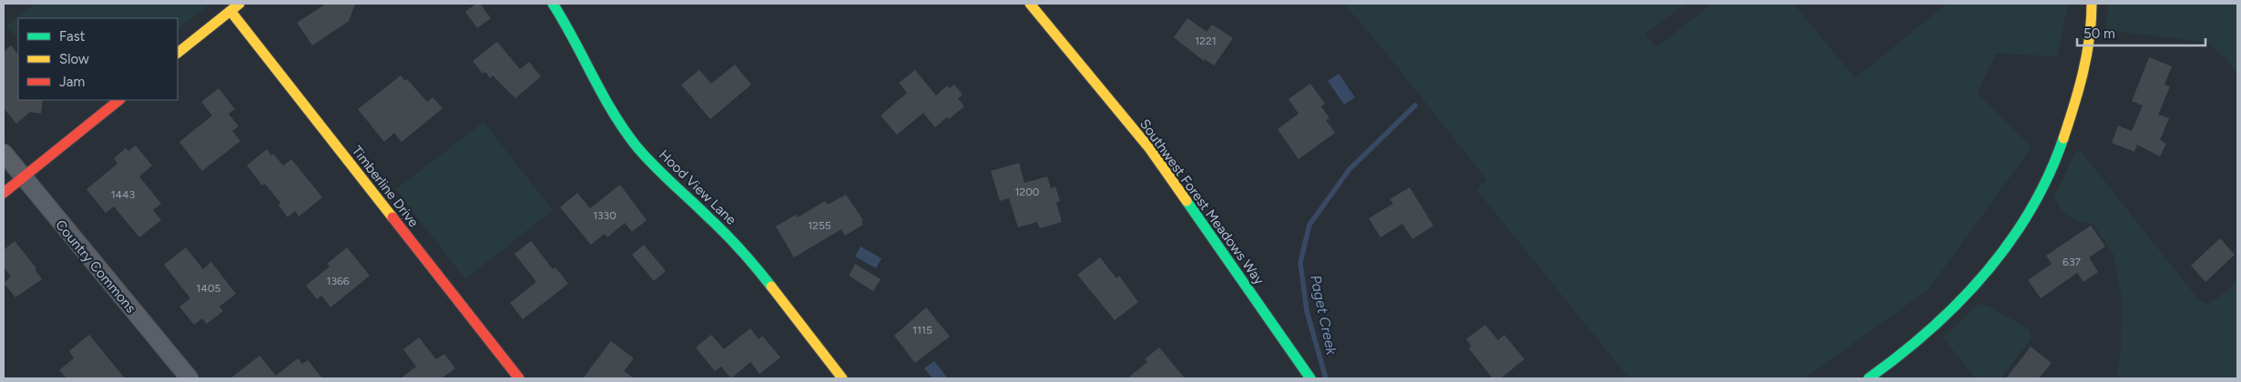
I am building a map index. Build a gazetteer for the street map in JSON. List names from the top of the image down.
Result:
{
  "streets": {
    "street": [
      "Timberline Drive",
      "Hood View Lane",
      "Southwest Forest Meadows Way",
      "Country Commons"
    ]
  },
  "water": ["Paget Creek"],
  "house_numbers": [
    "1221",
    "1200",
    "1443",
    "1330",
    "1255",
    "637",
    "1366",
    "1405",
    "1115"
  ],
  "legend": ["Fast", "Slow", "Jam"],
  "scale_bar": "50 m"
}
